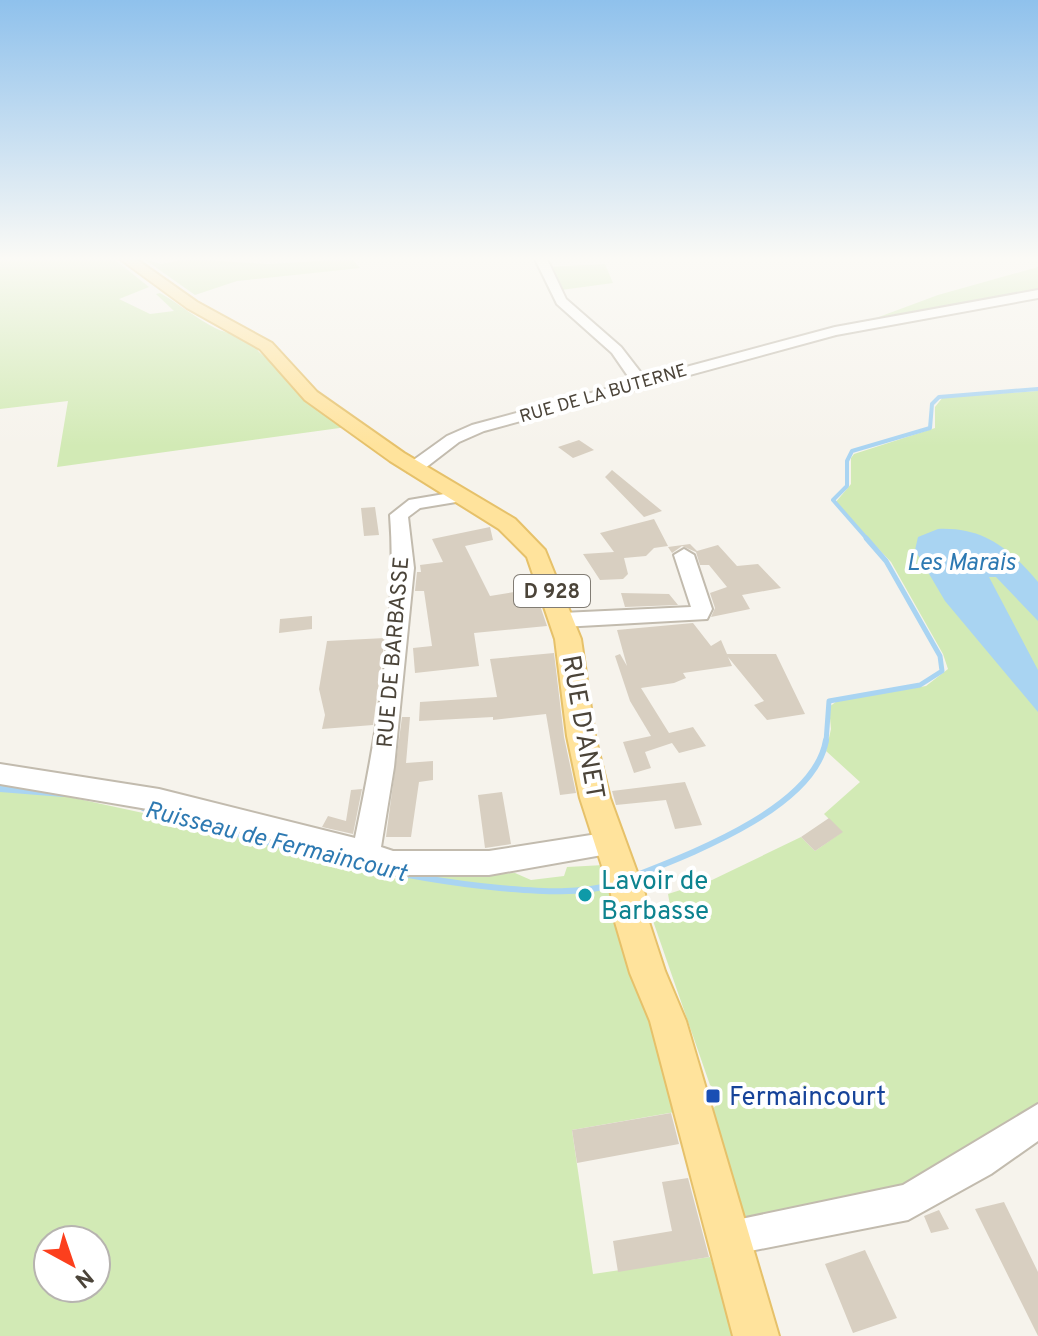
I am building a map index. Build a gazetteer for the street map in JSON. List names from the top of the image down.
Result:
{
  "streets": {
    "main road": ["D 928", "RUE D'ANET"],
    "street": ["RUE DE LA BUTERNE", "RUE DE BARBASSE"]
  },
  "crossings": [
    ["RUE DE LA BUTERNE", "RUE D'ANET"],
    ["RUE DE BARBASSE", "RUE D'ANET"]
  ],
  "water": ["Les Marais", "Ruisseau de Fermaincourt"],
  "places": {
    "other": ["Lavoir de Barbasse"],
    "transit": ["Fermaincourt"]
  },
  "north": "bottom right"
}
